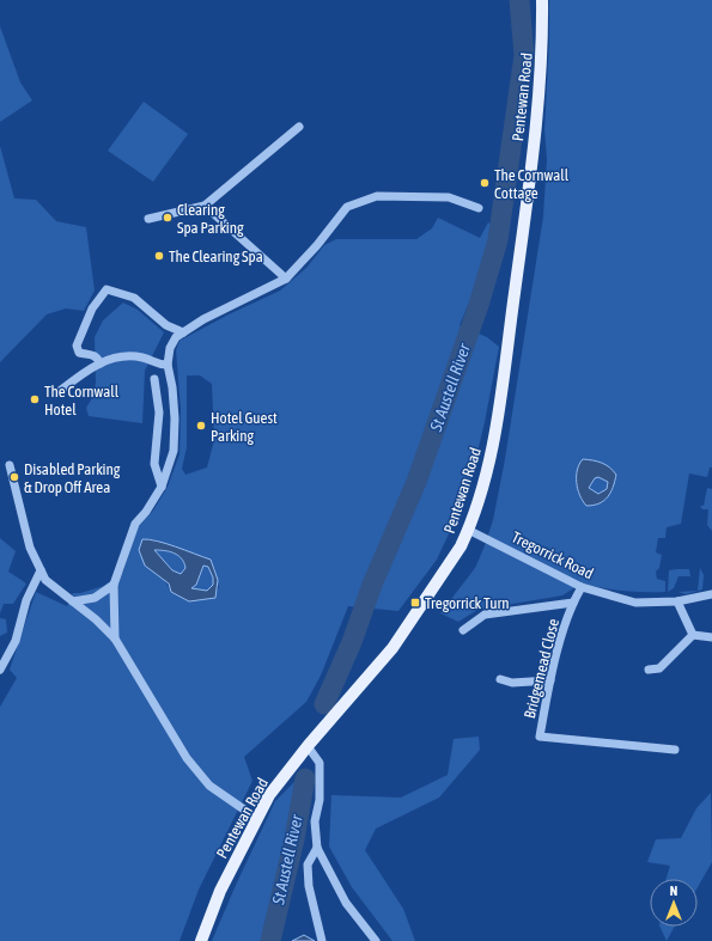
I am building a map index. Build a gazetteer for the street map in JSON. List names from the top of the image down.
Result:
{
  "streets": {
    "main road": ["Pentewan Road"],
    "street": ["Tregorrick Road", "Bridgemead Close"]
  },
  "crossings": [
    ["Pentewan Road", "Tregorrick Road"],
    ["Tregorrick Road", "Bridgemead Close"]
  ],
  "water": ["St Austell River"],
  "places": {
    "other": [
      "The Cornwall Cottage",
      "Clearing Spa Parking",
      "The Clearing Spa",
      "The Cornwall Hotel",
      "Hotel Guest Parking",
      "Disabled Parking & Drop Off Area"
    ],
    "transit": ["Tregorrick Turn"]
  },
  "north": "top"
}
